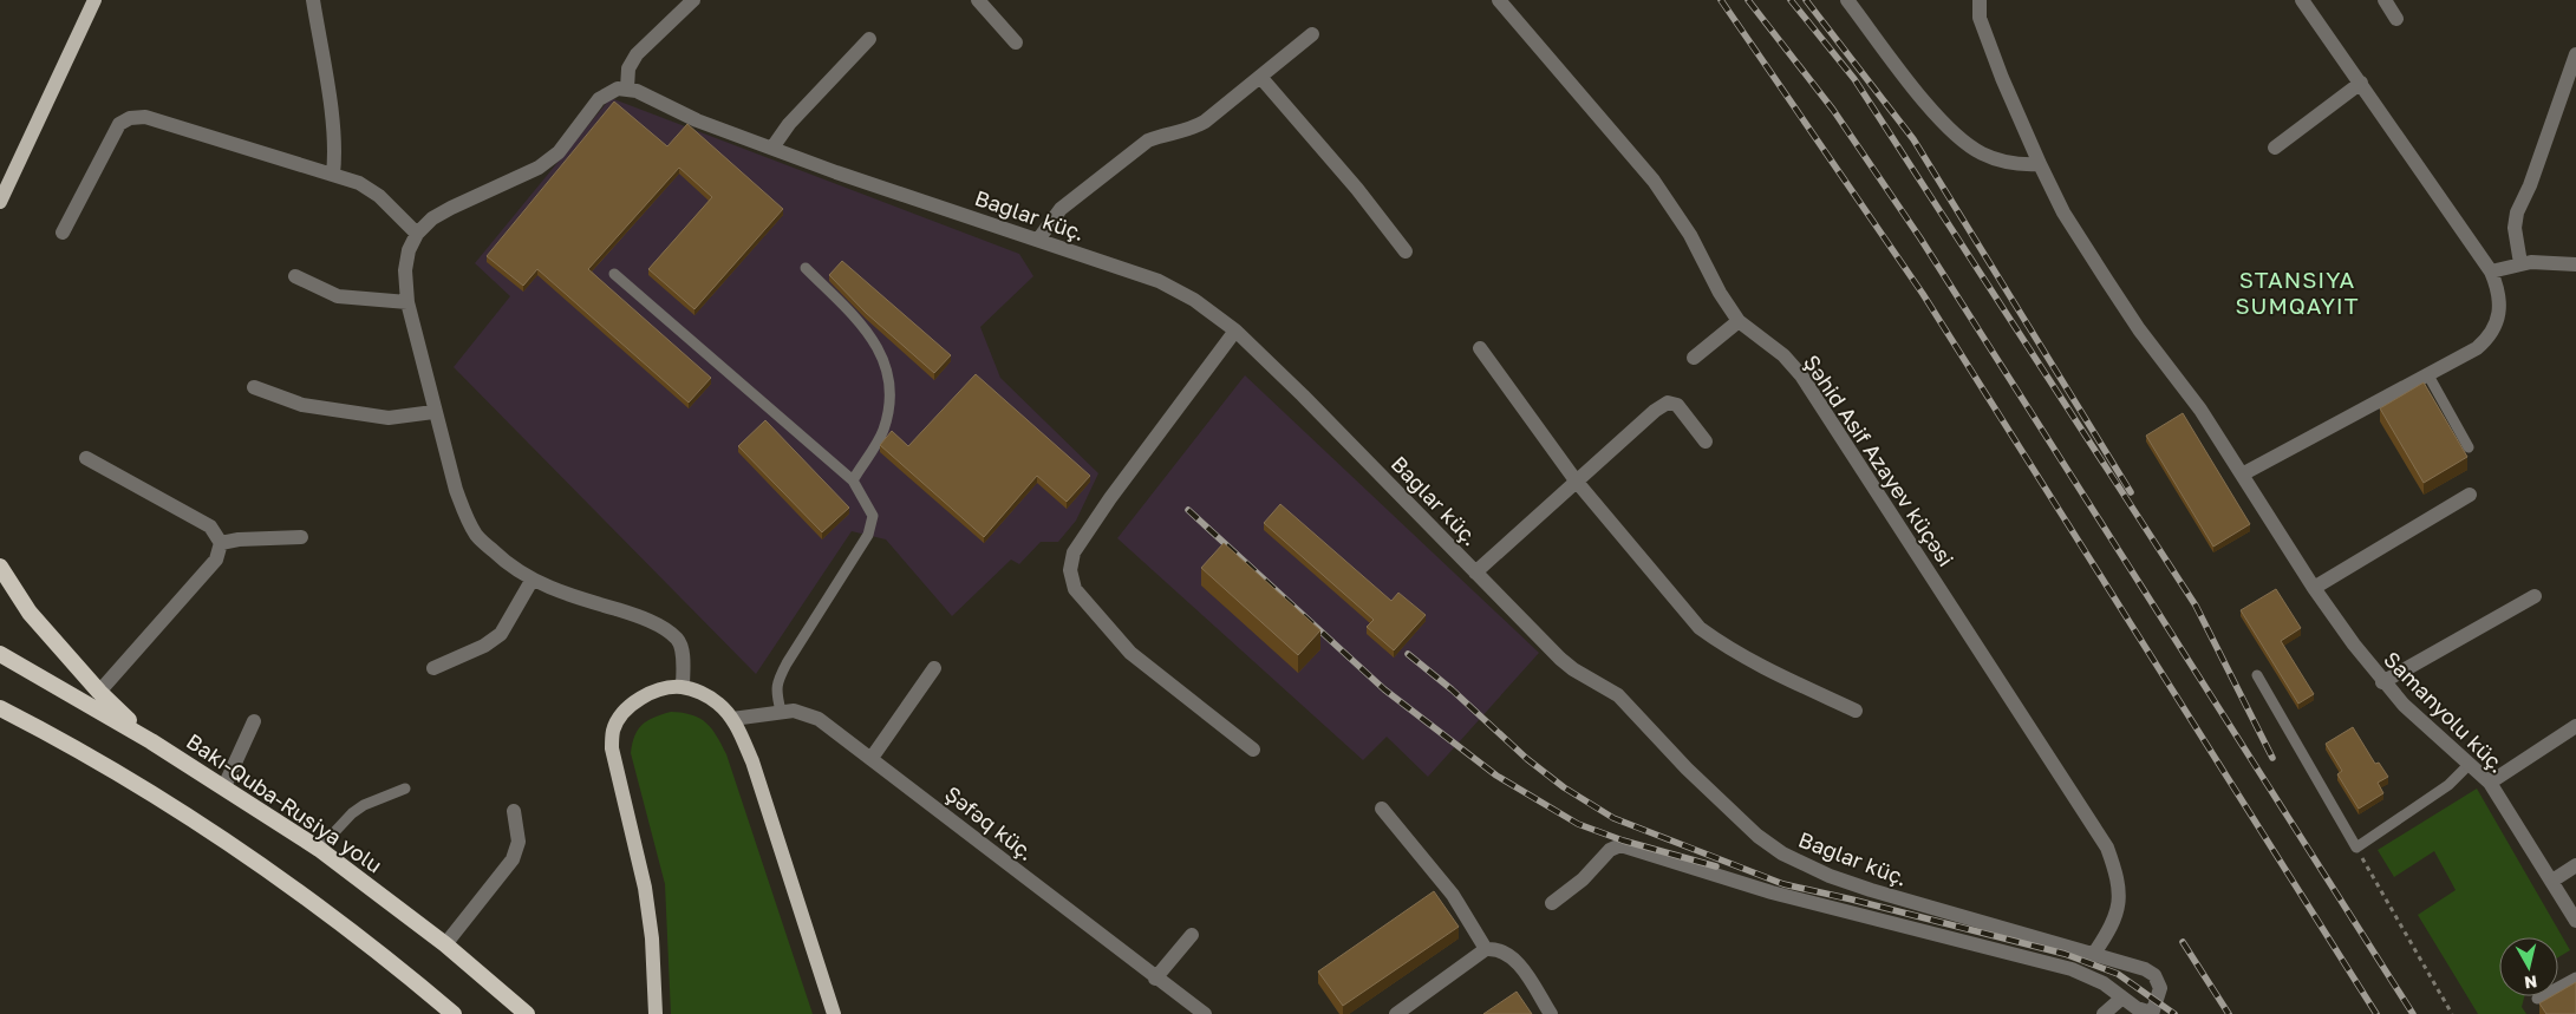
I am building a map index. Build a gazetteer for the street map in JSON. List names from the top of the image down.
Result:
{
  "streets": {
    "highway": ["Bakı-Quba-Rusiya yolu"],
    "street": [
      "Bağlar küç.",
      "Şəhid Asif Azayev küçəsi",
      "Samanyolu küç.",
      "Şəfəq küç."
    ]
  },
  "crossings": [
    ["Bağlar küç.", "Şəhid Asif Azayev küçəsi"]
  ],
  "districts": ["STANSIYA SUMQAYIT"],
  "north": "bottom"
}
